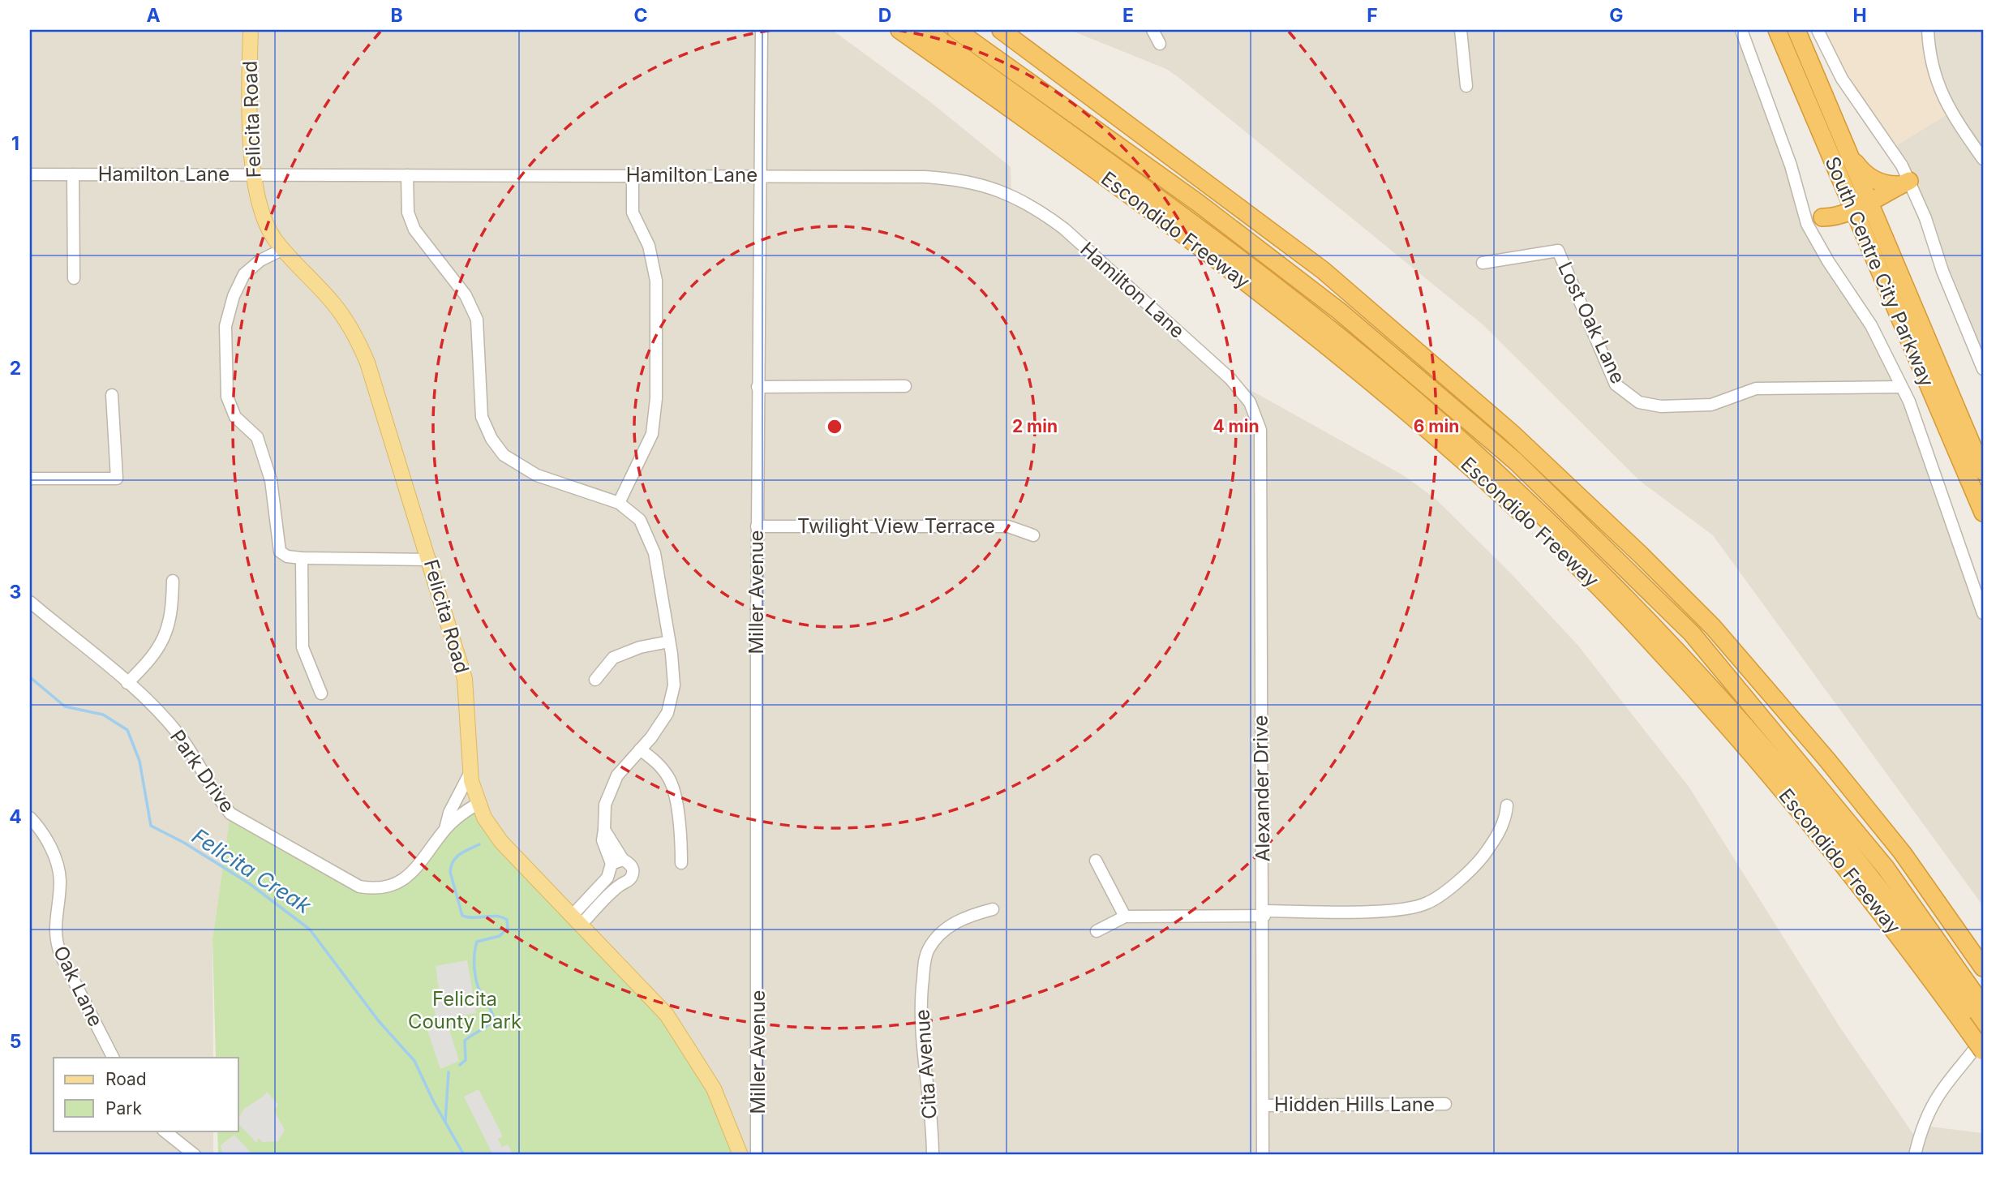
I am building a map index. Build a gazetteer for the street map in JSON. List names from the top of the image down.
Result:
{
  "streets": {
    "highway": ["Escondido Freeway", "South Centre City Parkway"],
    "main road": ["Felicita Road"],
    "street": [
      "Hamilton Lane",
      "Lost Oak Lane",
      "Twilight View Terrace",
      "Miller Avenue",
      "Park Drive",
      "Alexander Drive",
      "Oak Lane",
      "Cita Avenue",
      "Hidden Hills Lane"
    ]
  },
  "crossings": [
    ["Felicita Road", "Hamilton Lane"],
    ["Felicita Road", "Park Drive"],
    ["Hamilton Lane", "Miller Avenue"],
    ["Hamilton Lane", "Alexander Drive"],
    ["South Centre City Parkway", "Lost Oak Lane"],
    ["Twilight View Terrace", "Miller Avenue"],
    ["Alexander Drive", "Hidden Hills Lane"]
  ],
  "water": ["Felicita Creak"],
  "parks": ["Felicita County Park"],
  "legend": ["Road", "Park"],
  "grid": {
    "columns": [
      "A",
      "B",
      "C",
      "D",
      "E",
      "F",
      "G",
      "H"
    ],
    "rows": [
      "1",
      "2",
      "3",
      "4",
      "5"
    ]
  },
  "rings": ["2 min", "4 min", "6 min"]
}
